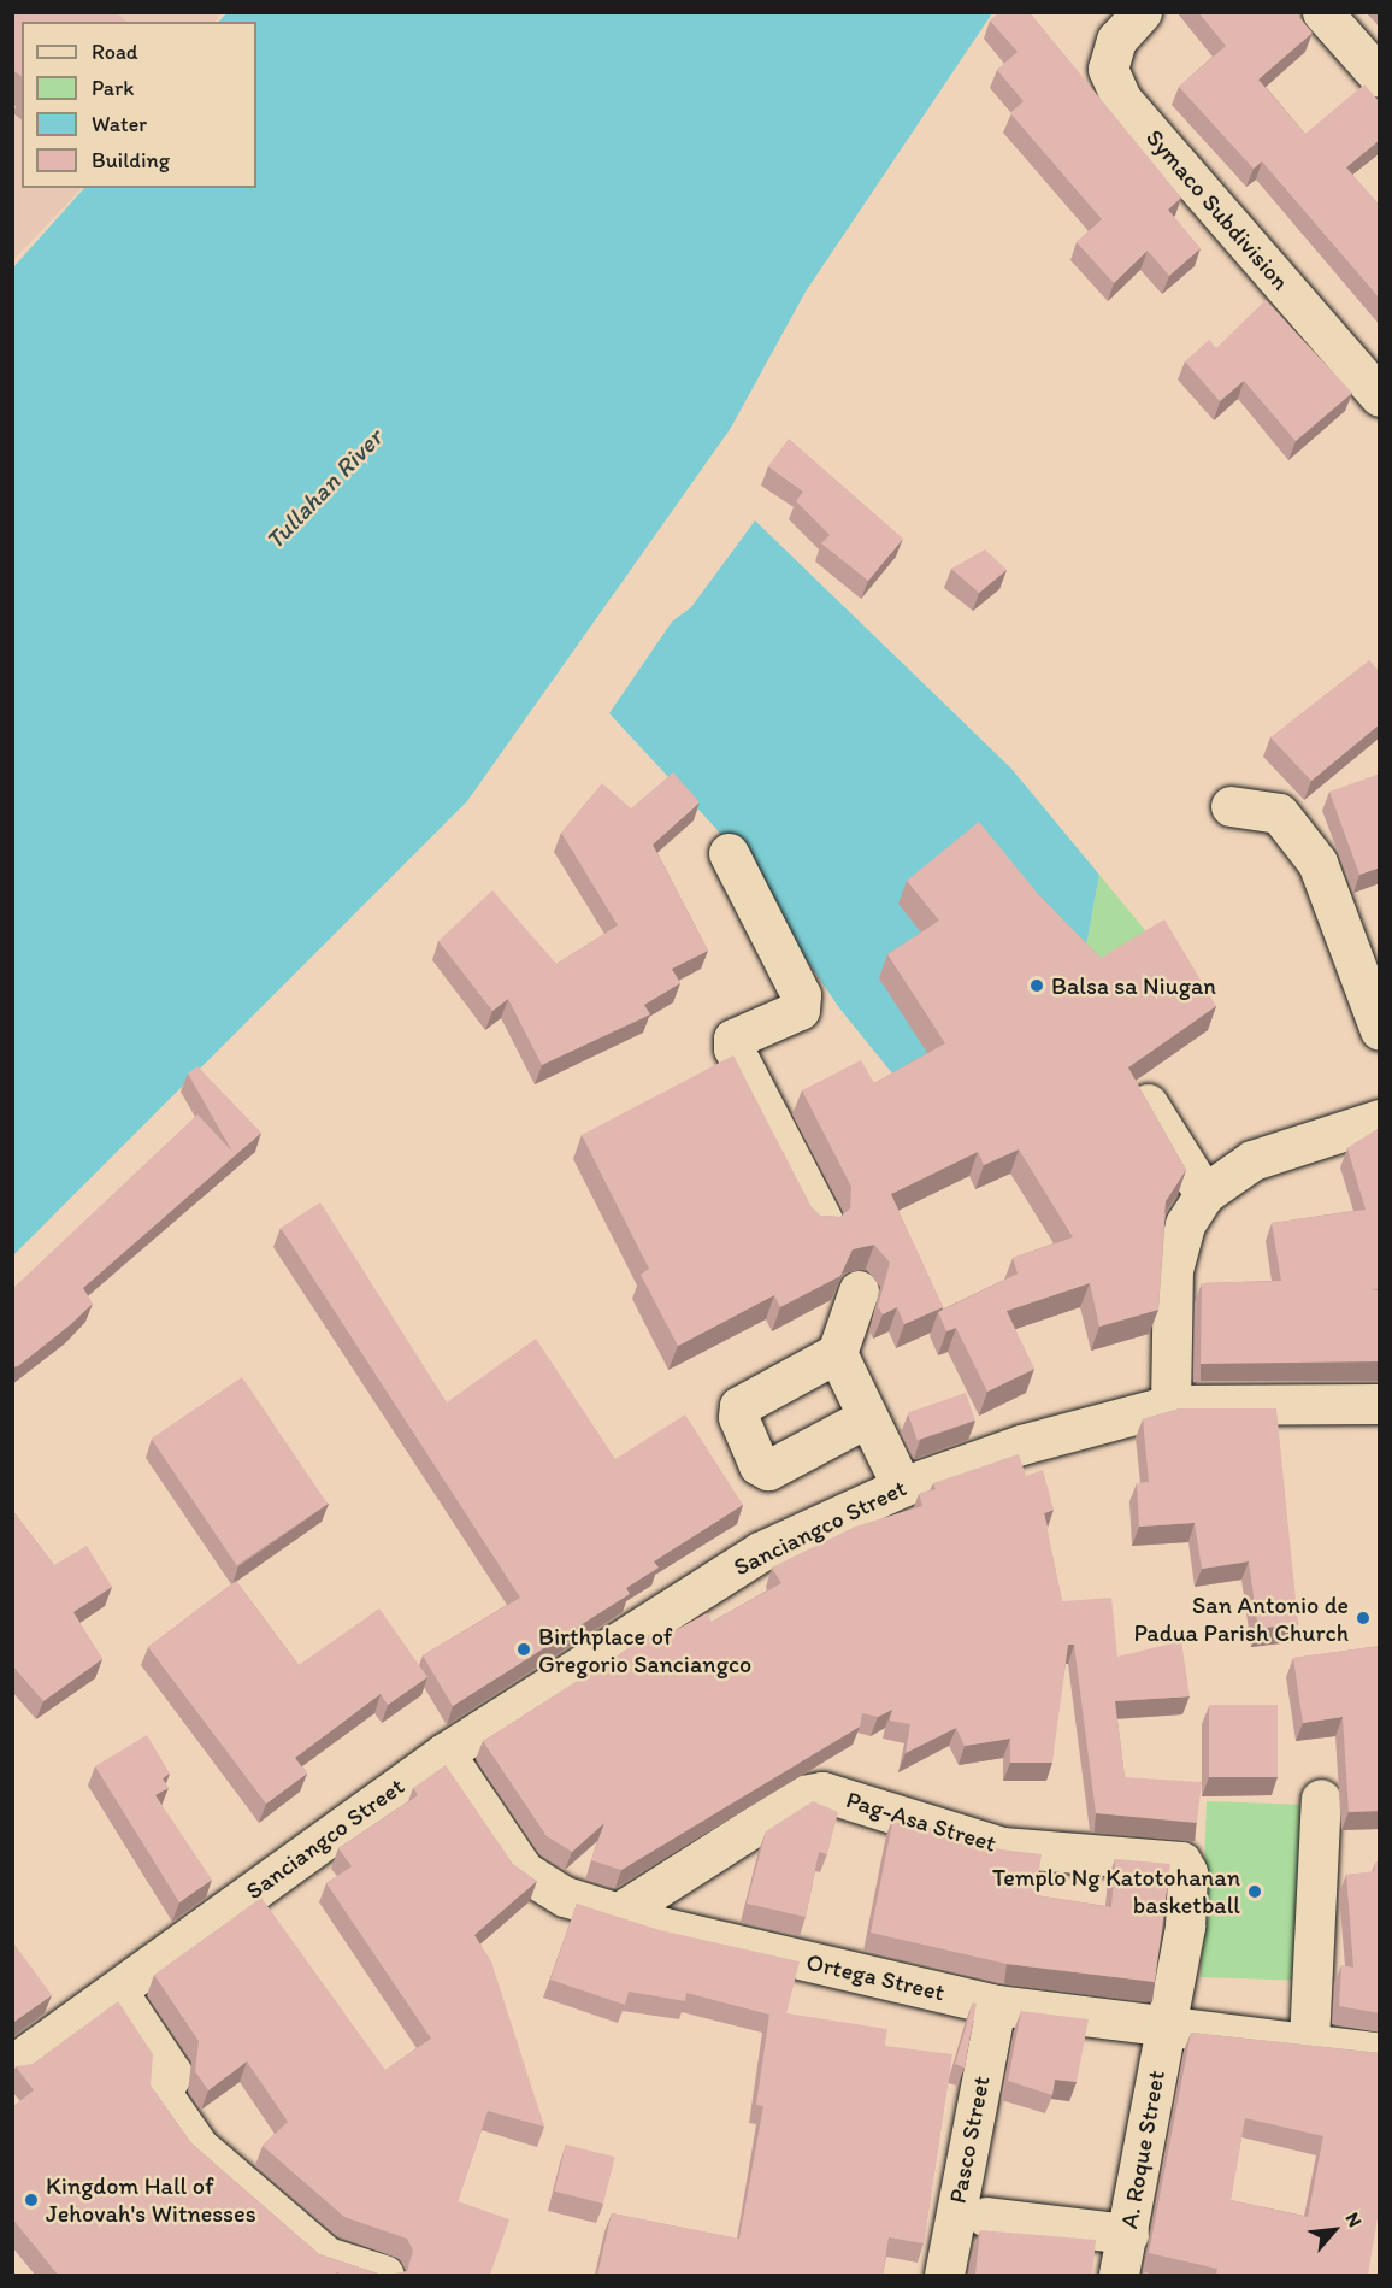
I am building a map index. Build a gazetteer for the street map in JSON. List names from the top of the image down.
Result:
{
  "streets": {
    "street": [
      "Symaco Subdivision",
      "Sanciangco Street",
      "Pag-Asa Street",
      "Ortega Street",
      "Pasco Street",
      "A. Roque Street"
    ]
  },
  "crossings": [
    ["Sanciangco Street", "Ortega Street"],
    ["Pag-Asa Street", "Ortega Street"],
    ["Pag-Asa Street", "A. Roque Street"],
    ["Ortega Street", "Pasco Street"],
    ["Ortega Street", "A. Roque Street"]
  ],
  "water": ["Tullahan River"],
  "places": [
    "Balsa sa Niugan",
    "San Antonio de Padua Parish Church",
    "Birthplace of Gregorio Sanciangco",
    "Templo Ng Katotohanan basketball",
    "Kingdom Hall of Jehovah's Witnesses"
  ],
  "legend": [
    "Road",
    "Park",
    "Water",
    "Building"
  ],
  "north": "top right"
}
